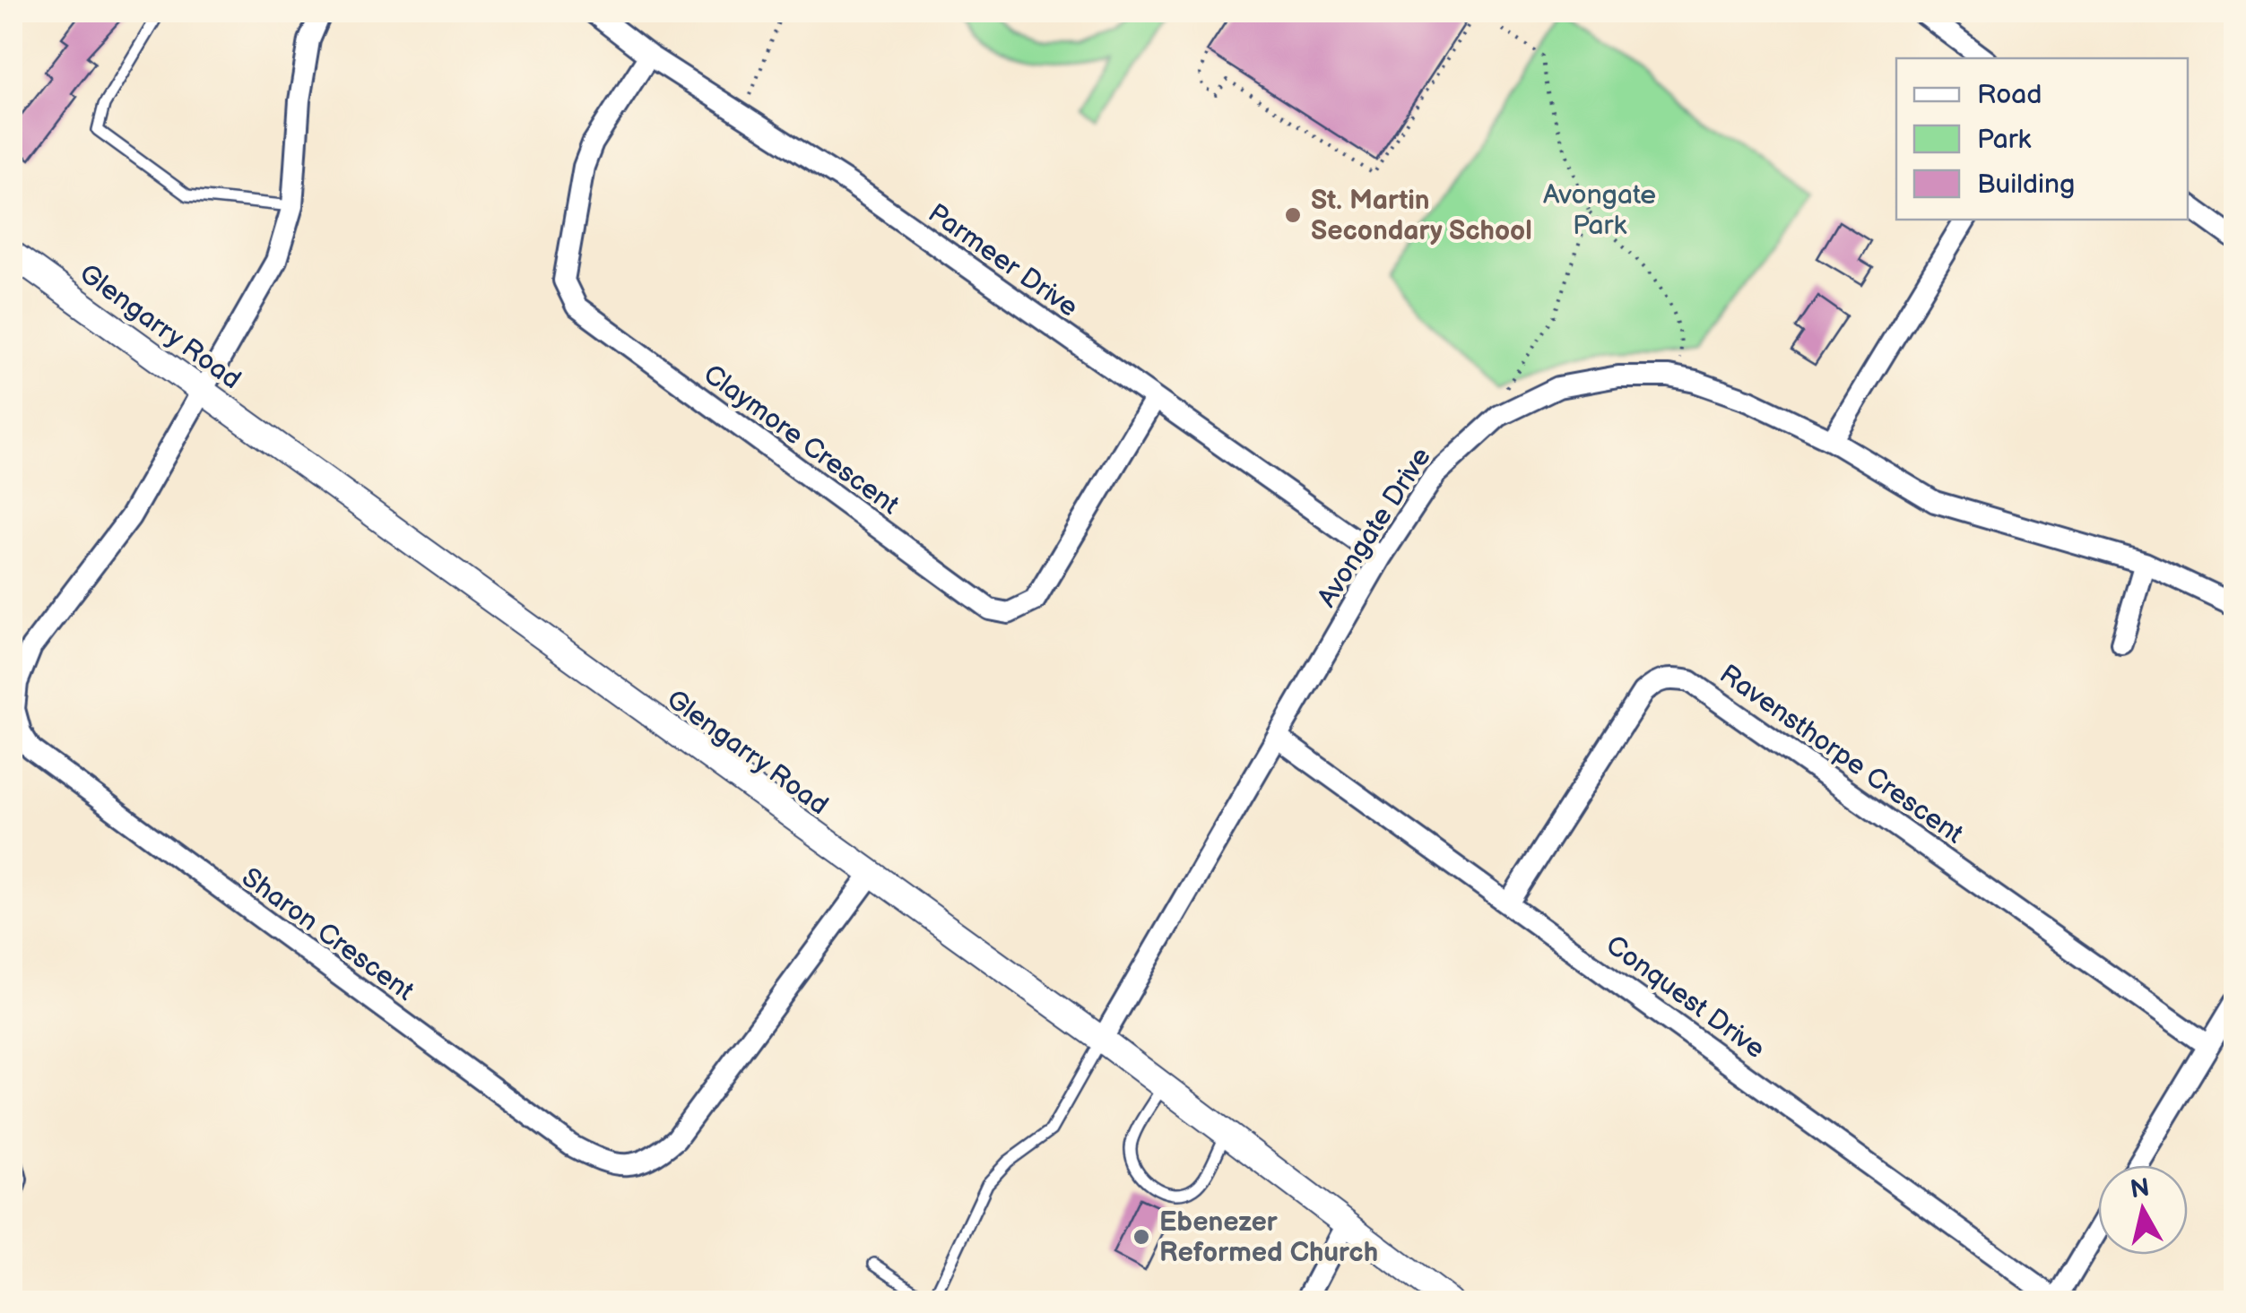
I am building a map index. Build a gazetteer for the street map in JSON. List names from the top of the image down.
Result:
{
  "streets": {
    "street": [
      "Parmeer Drive",
      "Glengarry Road",
      "Claymore Crescent",
      "Avongate Drive",
      "Ravensthorpe Crescent",
      "Sharon Crescent",
      "Conquest Drive"
    ]
  },
  "crossings": [
    ["Parmeer Drive", "Claymore Crescent"],
    ["Parmeer Drive", "Avongate Drive"],
    ["Glengarry Road", "Avongate Drive"],
    ["Glengarry Road", "Sharon Crescent"],
    ["Avongate Drive", "Conquest Drive"],
    ["Ravensthorpe Crescent", "Conquest Drive"]
  ],
  "parks": ["Avongate Park"],
  "places": ["St. Martin Secondary School", "Ebenezer Reformed Church"],
  "legend": ["Road", "Park", "Building"],
  "north": "top"
}
